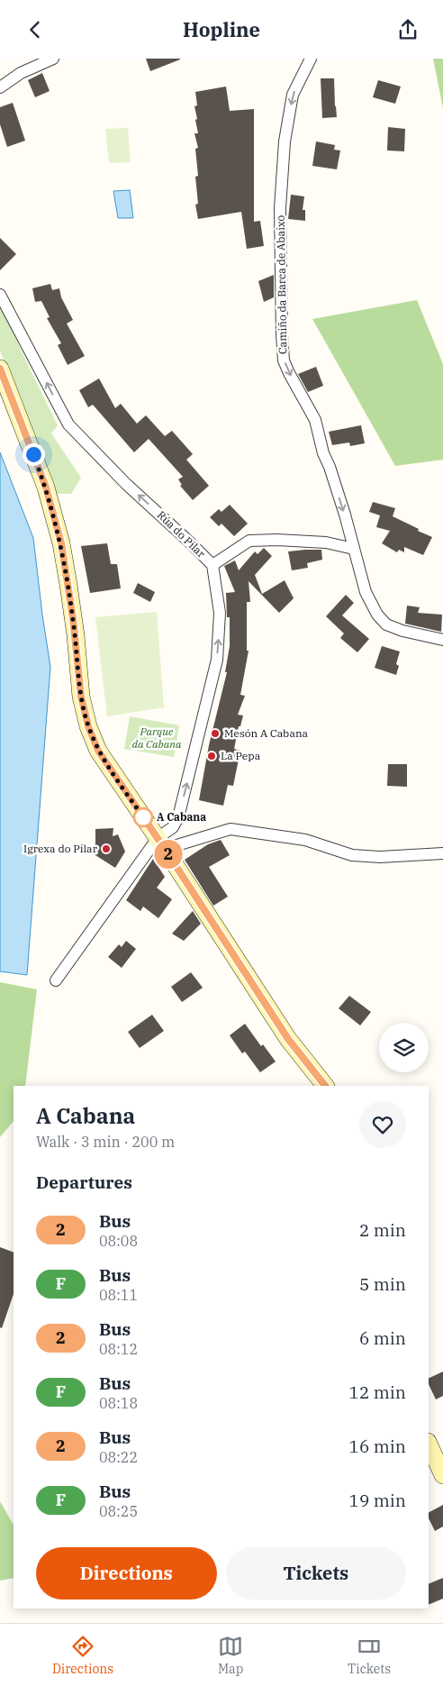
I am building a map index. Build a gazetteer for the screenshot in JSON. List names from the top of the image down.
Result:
{
  "streets": {
    "street": ["Camiño da Barca de Abaixo", "Rúa do Pilar"]
  },
  "one_way": ["Camiño da Barca de Abaixo", "Rúa do Pilar"],
  "parks": ["Parque da Cabana"],
  "places": [
    "Mesón A Cabana",
    "La Pepa",
    "A Cabana",
    "Igrexa do Pilar"
  ],
  "lines": ["bus line 2"],
  "page": {
    "header": "Hopline",
    "on_map": "2",
    "heading": [
      ["A Cabana", "Walk · 3 min · 200 m"],
      "Departures"
    ],
    "list": [
      {
        "mark": "2",
        "name": "Bus",
        "note": "08:08",
        "value": "2 min"
      },
      {
        "mark": "F",
        "name": "Bus",
        "note": "08:11",
        "value": "5 min"
      },
      {
        "mark": "2",
        "name": "Bus",
        "note": "08:12",
        "value": "6 min"
      },
      {
        "mark": "F",
        "name": "Bus",
        "note": "08:18",
        "value": "12 min"
      },
      {
        "mark": "2",
        "name": "Bus",
        "note": "08:22",
        "value": "16 min"
      },
      {
        "mark": "F",
        "name": "Bus",
        "note": "08:25",
        "value": "19 min"
      }
    ],
    "buttons": ["Directions", "Tickets"],
    "tabs": ["Directions", "Map", "Tickets"]
  }
}
